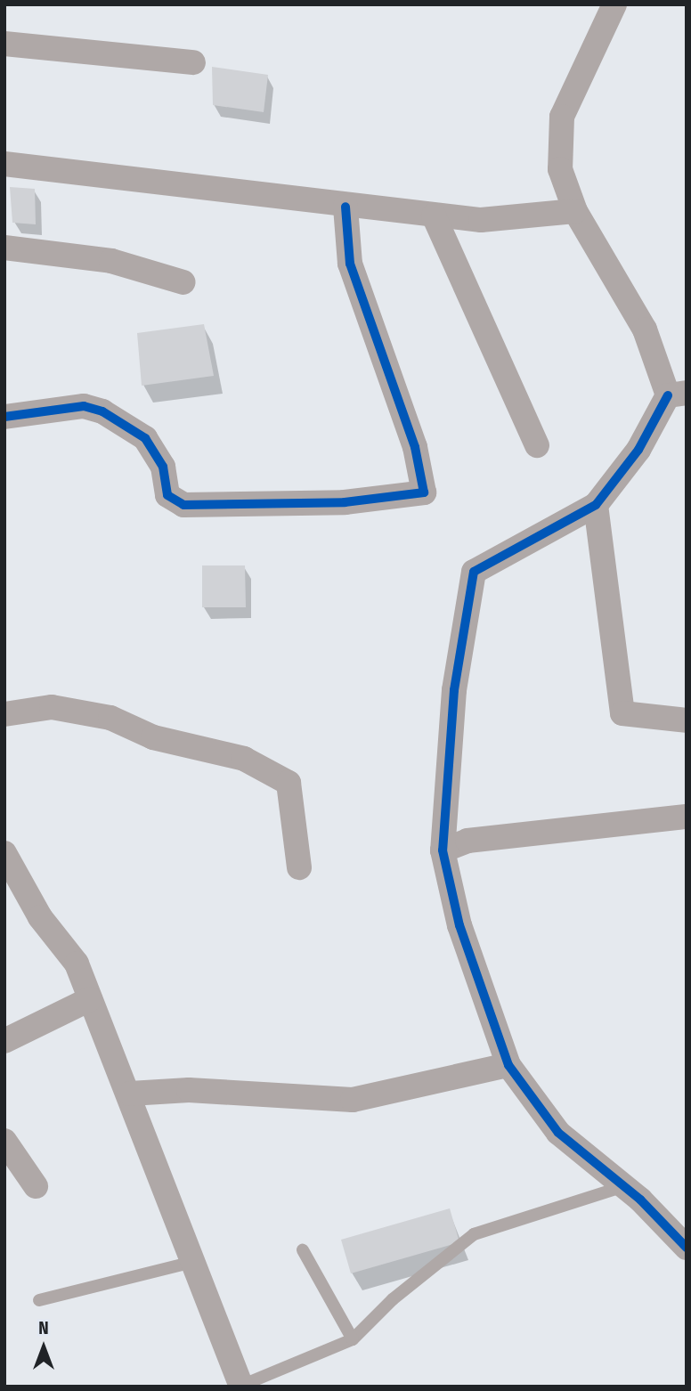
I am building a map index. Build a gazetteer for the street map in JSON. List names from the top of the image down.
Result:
{
  "north": "top"
}
